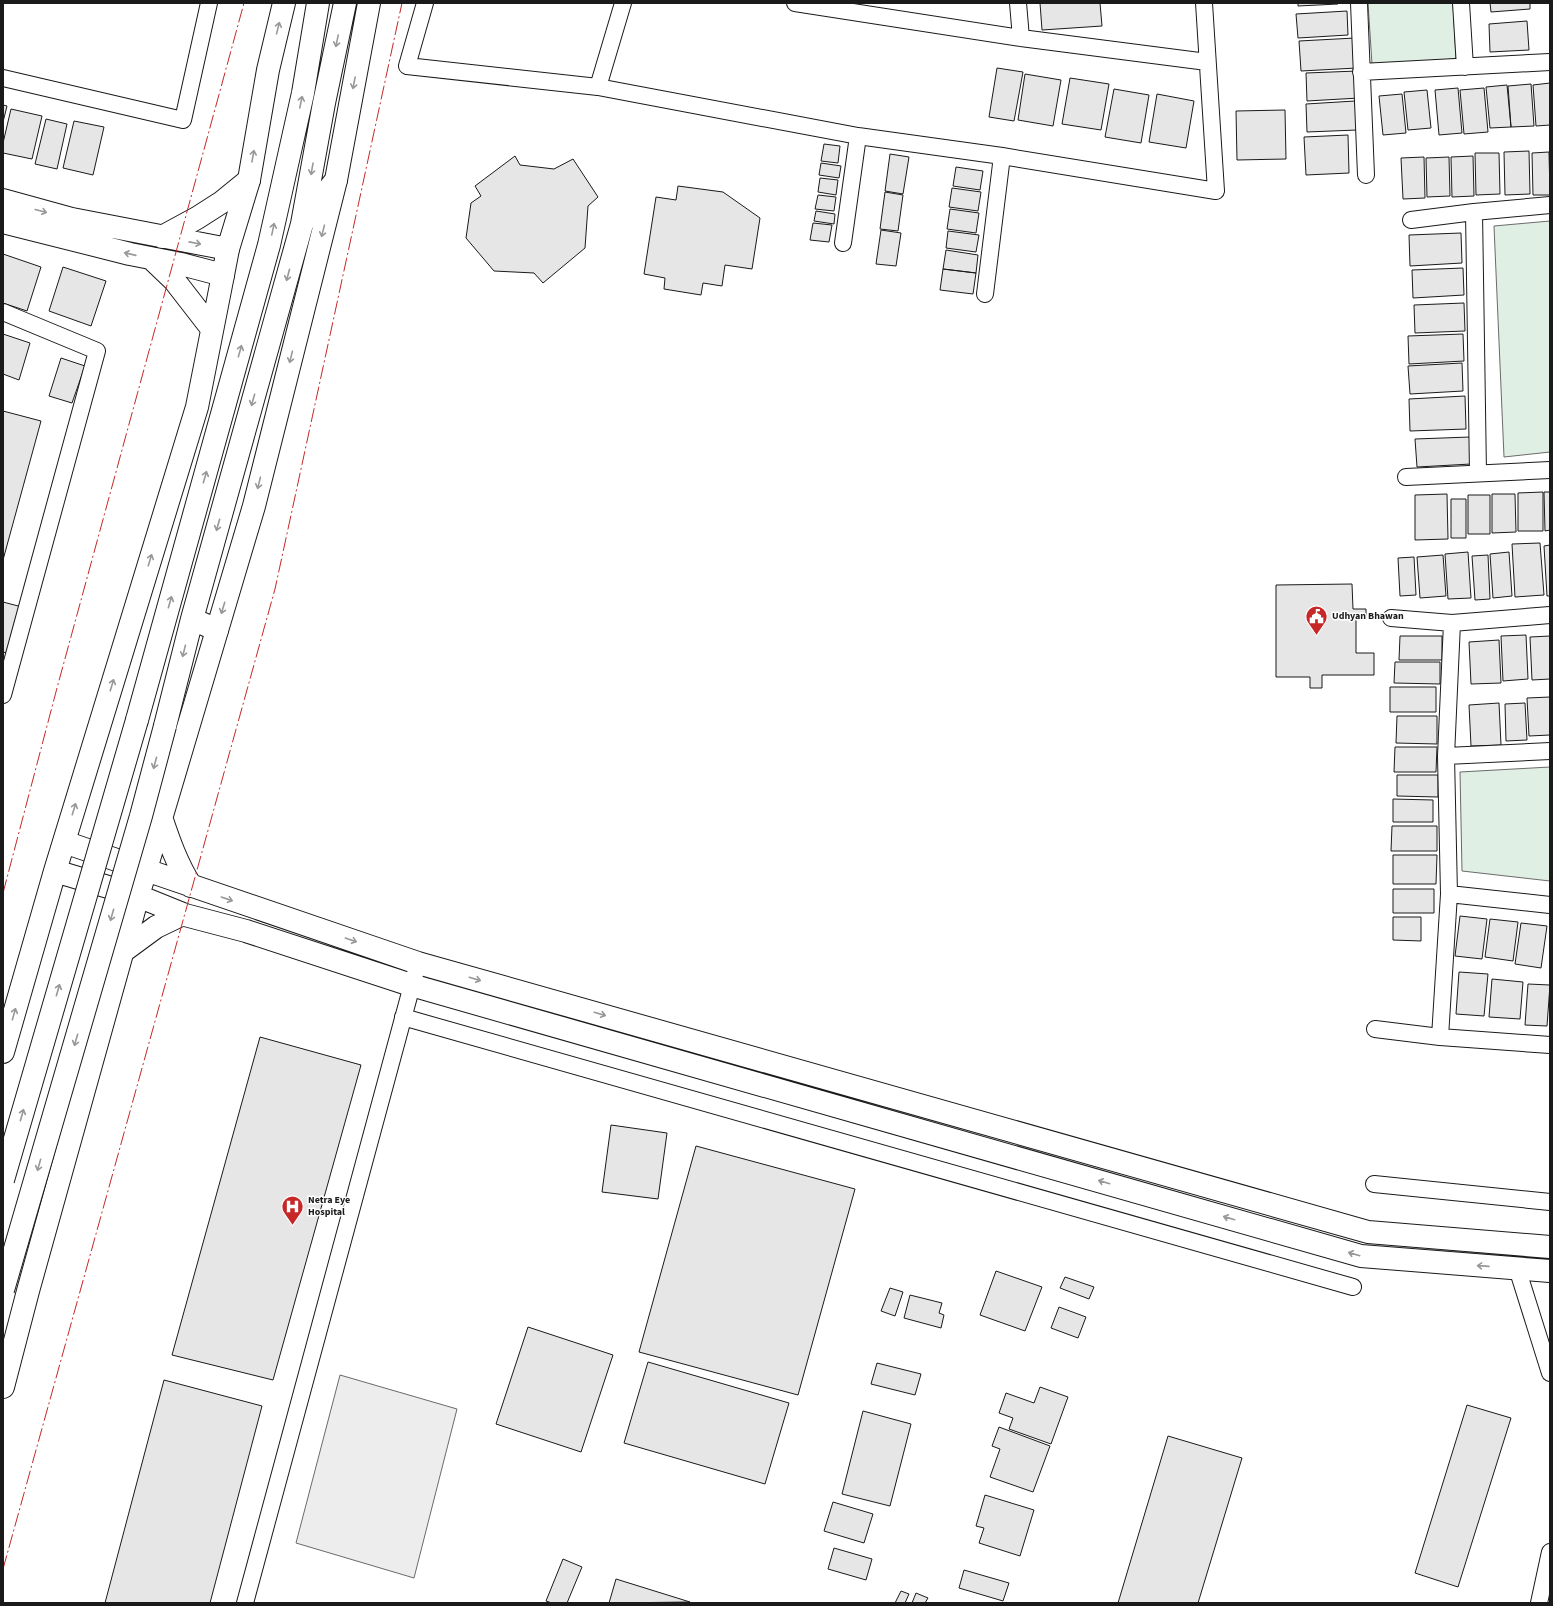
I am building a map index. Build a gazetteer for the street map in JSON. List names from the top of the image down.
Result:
{
  "places": {
    "public building": ["Udhyan Bhawan"],
    "hospital": ["Netra Eye Hospital"]
  }
}
